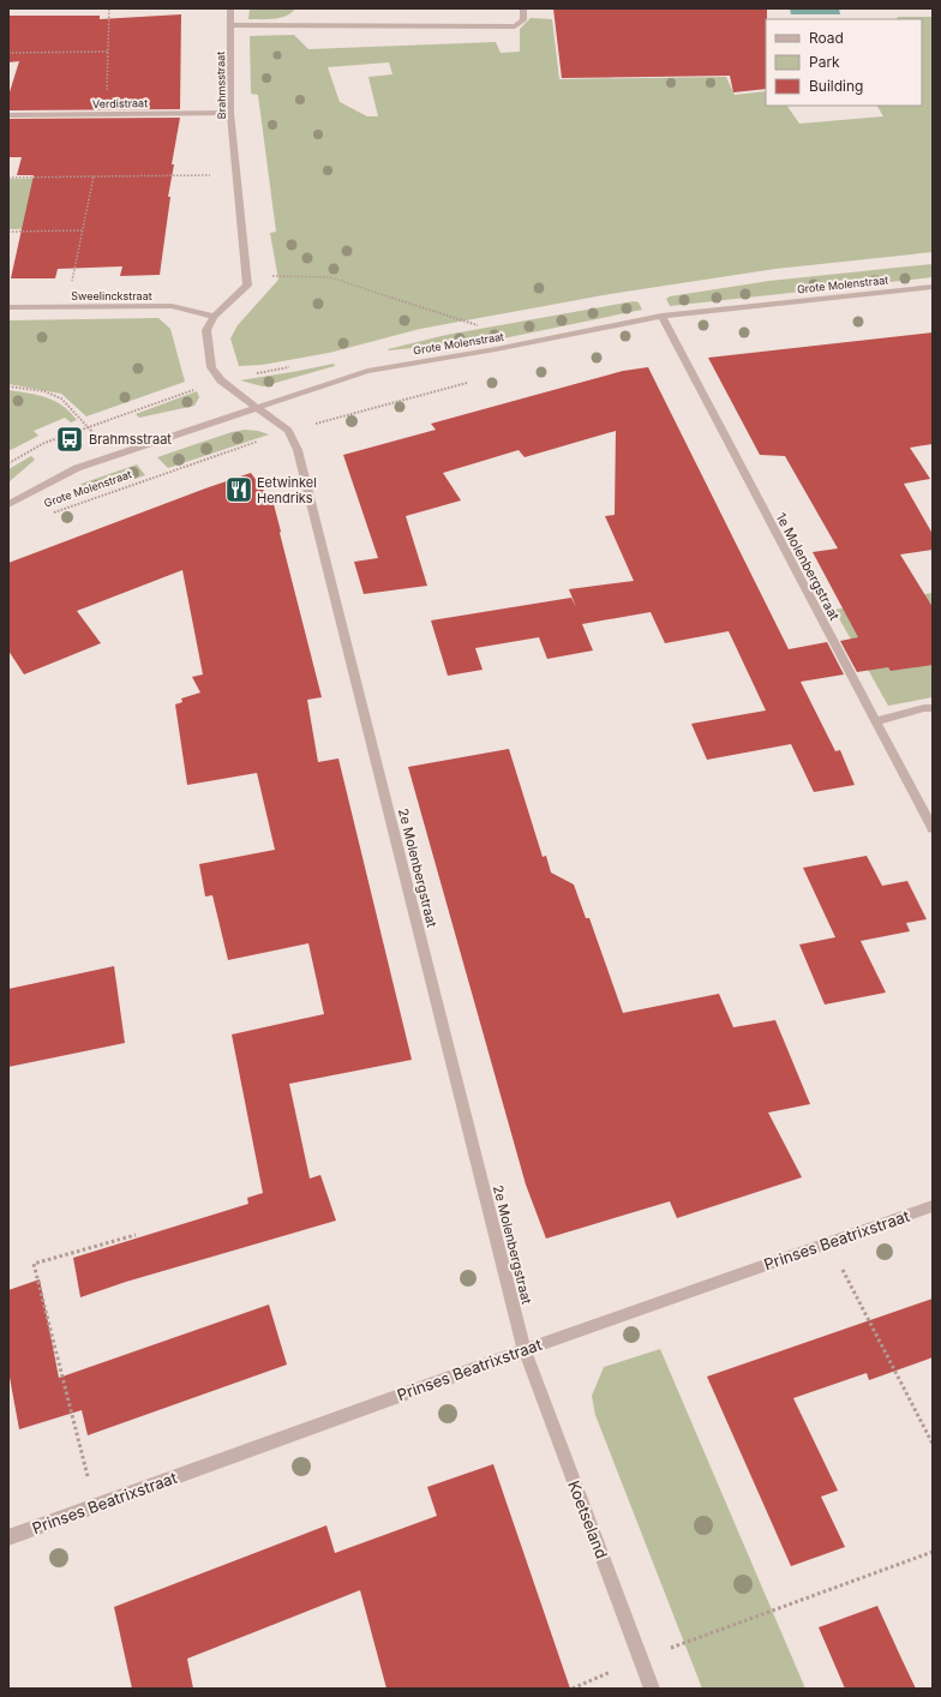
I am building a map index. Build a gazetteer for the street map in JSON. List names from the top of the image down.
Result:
{
  "streets": {
    "street": [
      "Brahmsstraat",
      "Verdistraat",
      "Grote Molenstraat",
      "Sweelinckstraat",
      "1e Molenbergstraat",
      "2e Molenbergstraat",
      "Prinses Beatrixstraat",
      "Koetseland"
    ]
  },
  "crossings": [
    ["Brahmsstraat", "Verdistraat"],
    ["Grote Molenstraat", "1e Molenbergstraat"],
    ["Grote Molenstraat", "2e Molenbergstraat"],
    ["2e Molenbergstraat", "Prinses Beatrixstraat"],
    ["2e Molenbergstraat", "Koetseland"],
    ["Prinses Beatrixstraat", "Koetseland"]
  ],
  "places": {
    "bus stop": ["Brahmsstraat"],
    "restaurant": ["Eetwinkel Hendriks"]
  },
  "legend": ["Road", "Park", "Building"]
}
